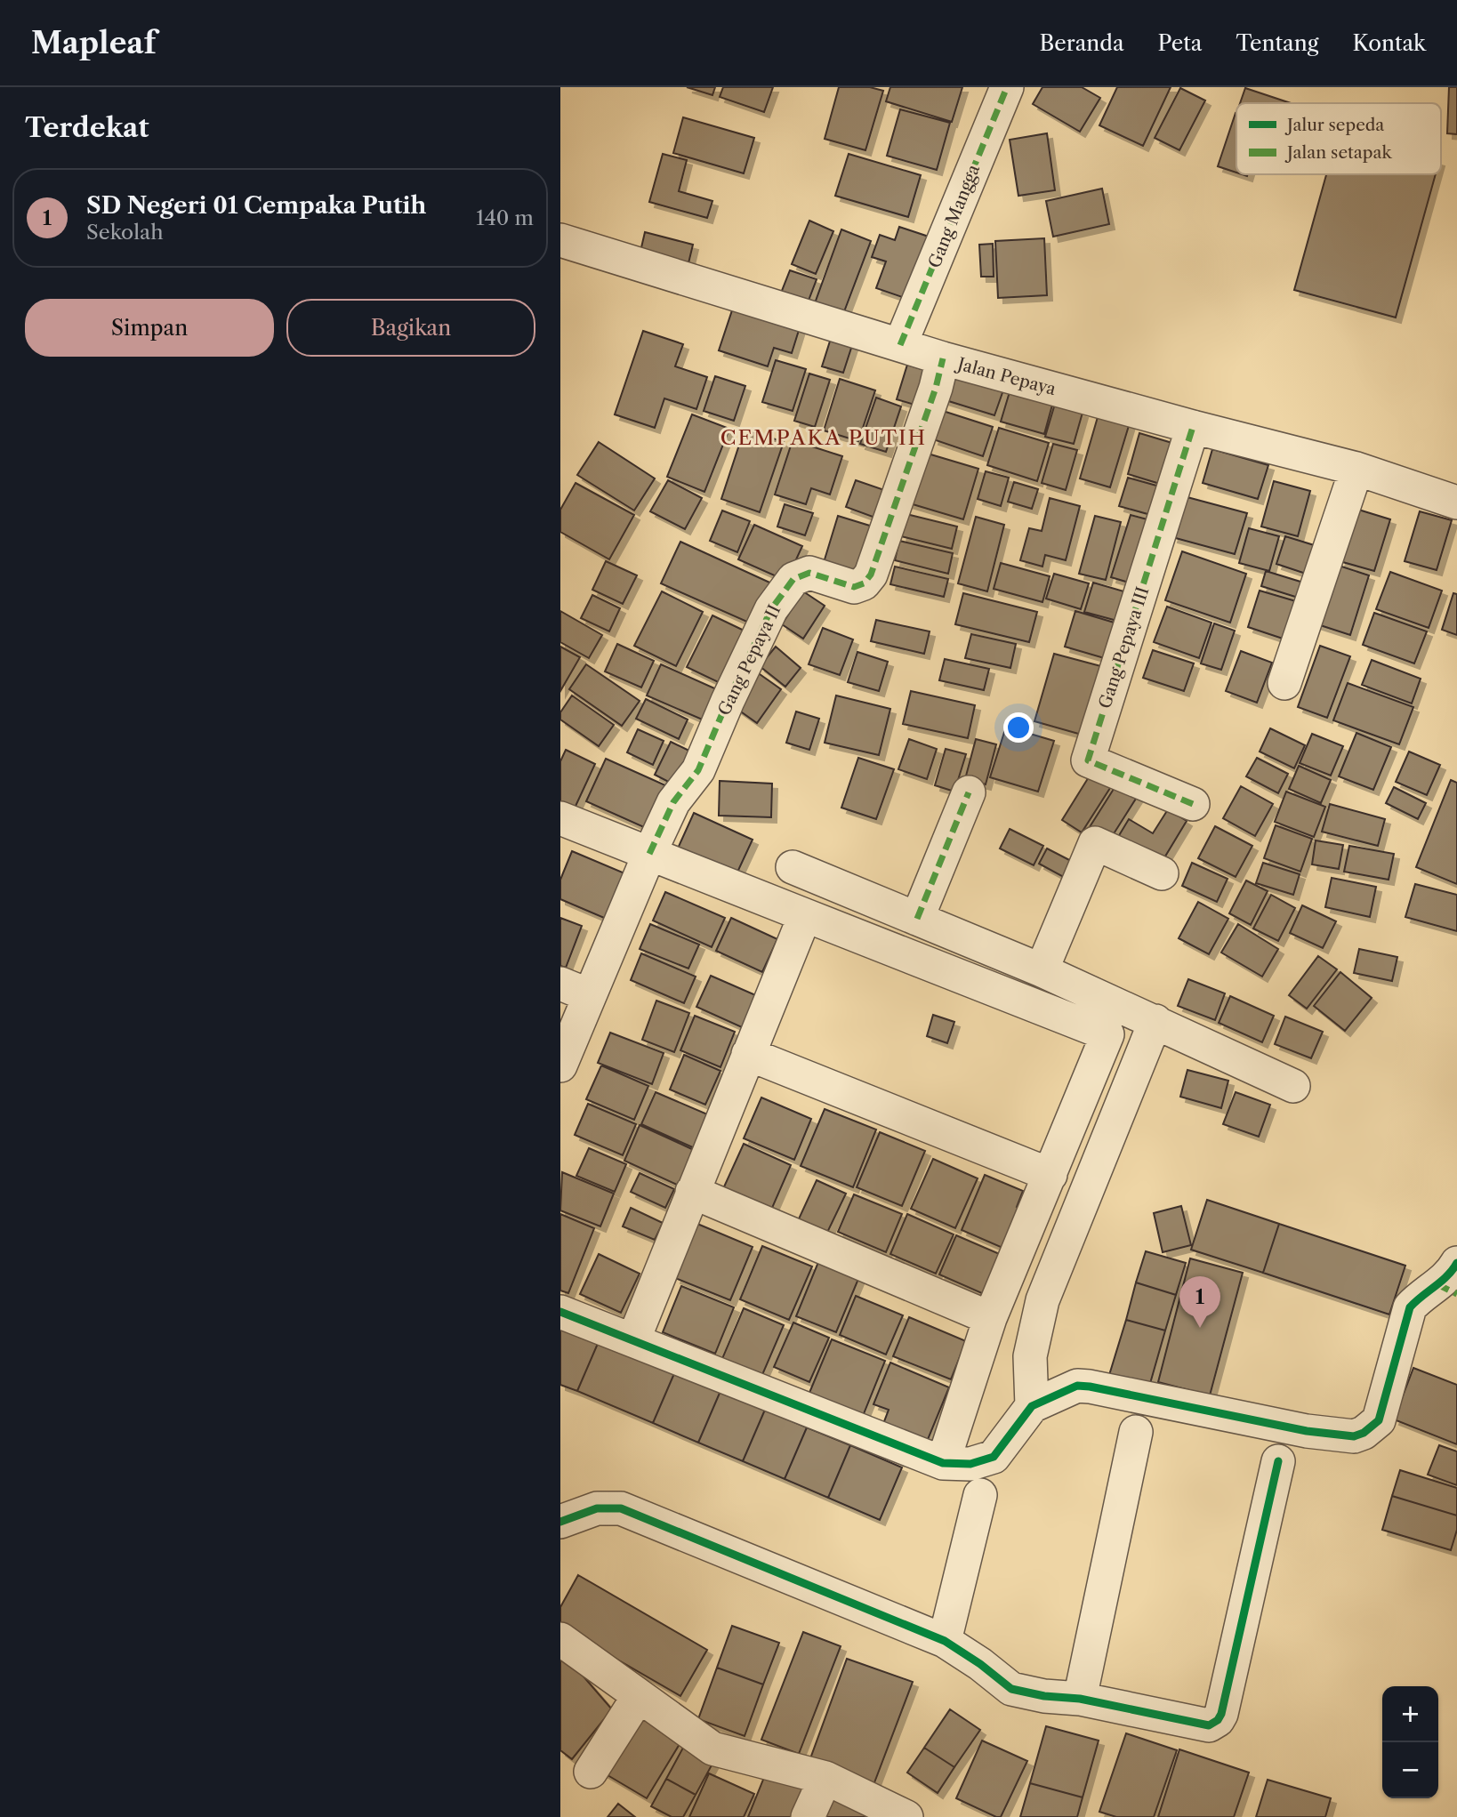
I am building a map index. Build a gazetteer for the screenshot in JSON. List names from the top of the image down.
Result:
{
  "streets": {
    "street": [
      "Gang Mangga",
      "Jalan Pepaya",
      "Gang Pepaya III",
      "Gang Pepaya II"
    ]
  },
  "crossings": [
    ["Gang Mangga", "Jalan Pepaya"],
    ["Jalan Pepaya", "Gang Pepaya III"],
    ["Jalan Pepaya", "Gang Pepaya II"]
  ],
  "districts": ["CEMPAKA PUTIH"],
  "legend": ["Jalur sepeda", "Jalan setapak"],
  "page": {
    "header": "Mapleaf",
    "nav": [
      "Beranda",
      "Peta",
      "Tentang",
      "Kontak"
    ],
    "heading": "Terdekat",
    "list": [
      {
        "mark": "1",
        "name": "SD Negeri 01 Cempaka Putih",
        "note": "Sekolah",
        "value": "140 m"
      }
    ],
    "buttons": ["Simpan", "Bagikan"],
    "pins": "1",
    "map_buttons": ["+", "−"]
  }
}
